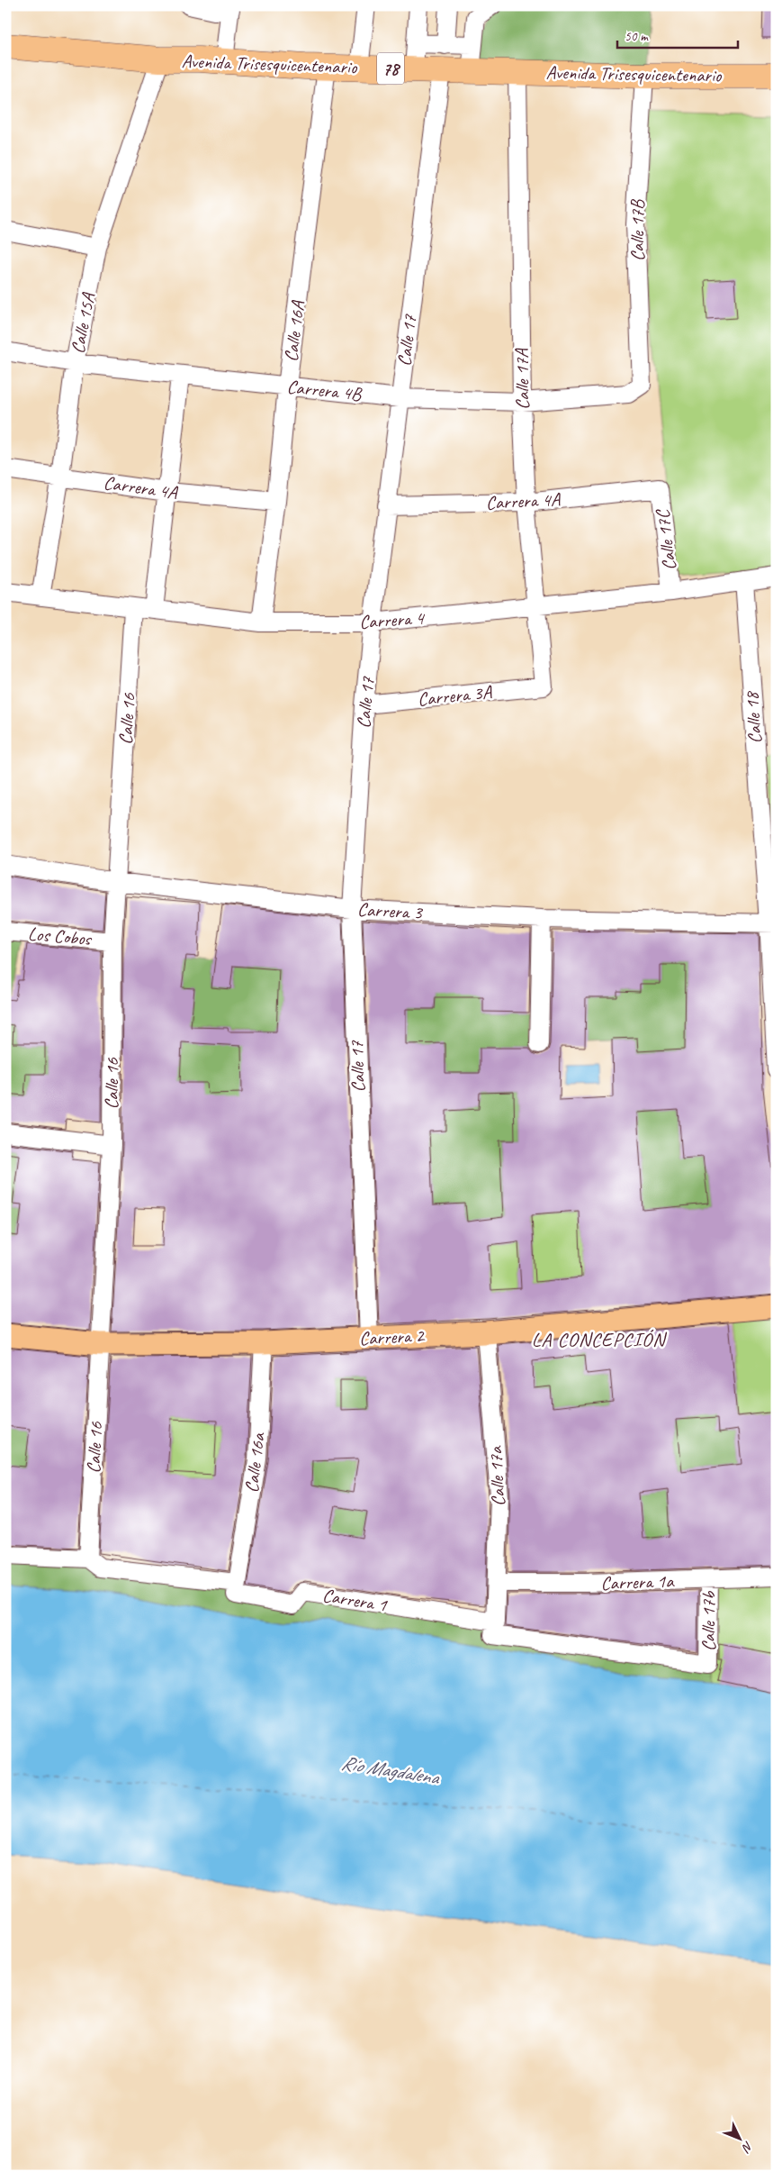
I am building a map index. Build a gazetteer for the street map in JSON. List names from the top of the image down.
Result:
{
  "streets": {
    "highway": ["Avenida Trisesquicentenario", "78"],
    "main road": ["Carrera 2"],
    "street": [
      "Calle 17B",
      "Calle 15A",
      "Calle 16A",
      "Calle 17",
      "Calle 17A",
      "Carrera 4B",
      "Carrera 4A",
      "Calle 17C",
      "Carrera 4",
      "Carrera 3A",
      "Calle 18",
      "Calle 16",
      "Carrera 3",
      "Los Cobos",
      "Calle 16a",
      "Calle 17a",
      "Carrera 1a",
      "Carrera 1",
      "Calle 17b"
    ]
  },
  "crossings": [
    ["Avenida Trisesquicentenario", "Calle 17B"],
    ["Avenida Trisesquicentenario", "Calle 15A"],
    ["Avenida Trisesquicentenario", "Calle 16A"],
    ["Avenida Trisesquicentenario", "Calle 17"],
    ["Avenida Trisesquicentenario", "Calle 17A"],
    ["Calle 17B", "Carrera 4B"],
    ["Calle 15A", "Carrera 4B"],
    ["Calle 15A", "Carrera 4A"],
    ["Calle 15A", "Carrera 4"],
    ["Calle 16A", "Carrera 4B"],
    ["Calle 16A", "Carrera 4A"],
    ["Calle 16A", "Carrera 4"],
    ["Calle 17", "Carrera 4B"],
    ["Calle 17", "Carrera 4A"],
    ["Calle 17", "Carrera 4"],
    ["Calle 17", "Carrera 3A"],
    ["Calle 17", "Carrera 3"],
    ["Calle 17", "Carrera 2"],
    ["Calle 17A", "Carrera 4B"],
    ["Calle 17A", "Carrera 4A"],
    ["Calle 17A", "Carrera 4"],
    ["Calle 17A", "Carrera 3A"],
    ["Carrera 4A", "Calle 17C"],
    ["Calle 17C", "Carrera 4"],
    ["Carrera 4", "Calle 18"],
    ["Carrera 4", "Calle 16"],
    ["Calle 18", "Carrera 3"],
    ["Calle 16", "Carrera 3"],
    ["Calle 16", "Los Cobos"],
    ["Calle 16", "Carrera 2"],
    ["Carrera 2", "Calle 16a"],
    ["Carrera 2", "Calle 17a"],
    ["Calle 16a", "Carrera 1"],
    ["Calle 17a", "Carrera 1a"],
    ["Calle 17a", "Carrera 1"],
    ["Calle 17a", "Calle 17b"],
    ["Carrera 1a", "Calle 17b"],
    ["Carrera 1", "Calle 17b"]
  ],
  "districts": ["LA CONCEPCIÓN"],
  "water": ["Río Magdalena"],
  "scale_bar": "50 m",
  "north": "bottom right"
}
